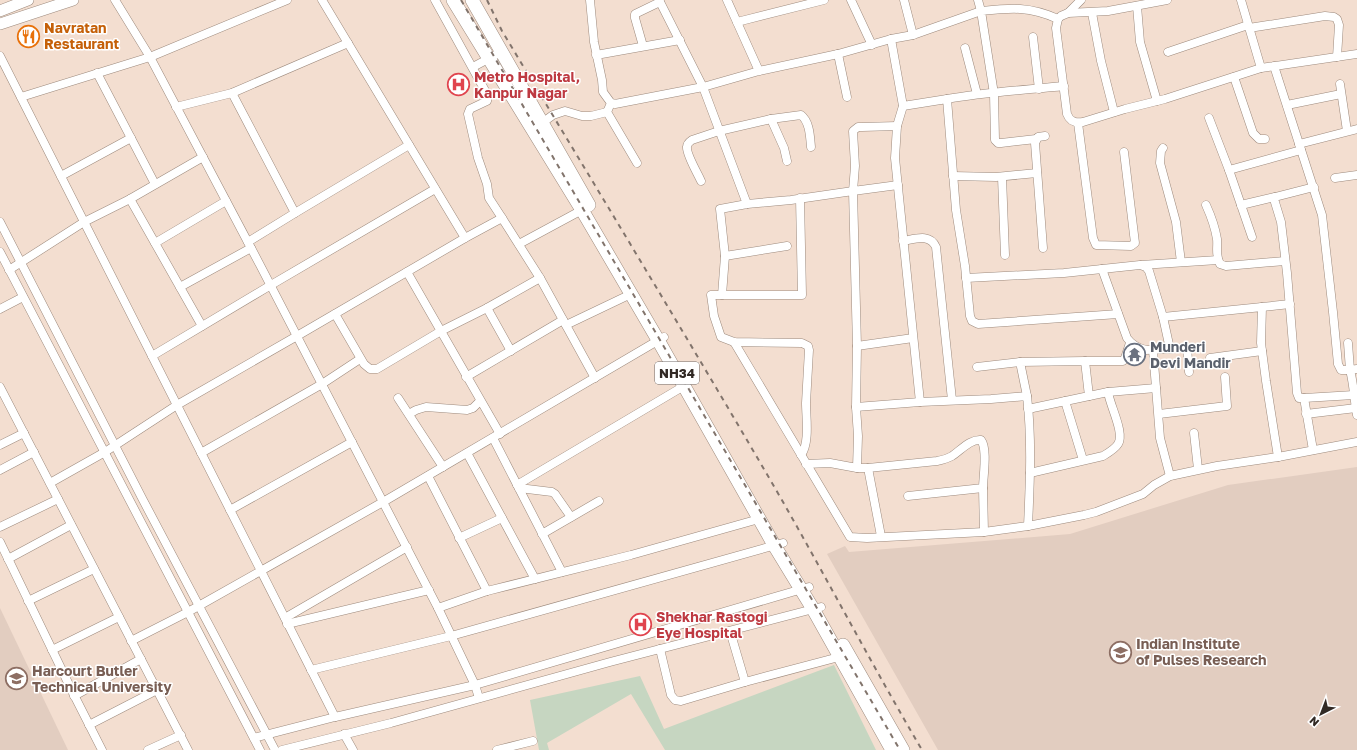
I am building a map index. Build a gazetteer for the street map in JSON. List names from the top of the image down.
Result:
{
  "streets": {
    "highway": ["NH34"]
  },
  "places": {
    "restaurant": ["Navratan Restaurant"],
    "hospital": ["Metro Hospital, Kanpur Nagar", "Shekhar Rastogi Eye Hospital"],
    "temple": ["Munderi Devi Mandir"],
    "school or university": ["Indian Institute of Pulses Research", "Harcourt Butler Technical University"]
  },
  "north": "bottom left"
}
